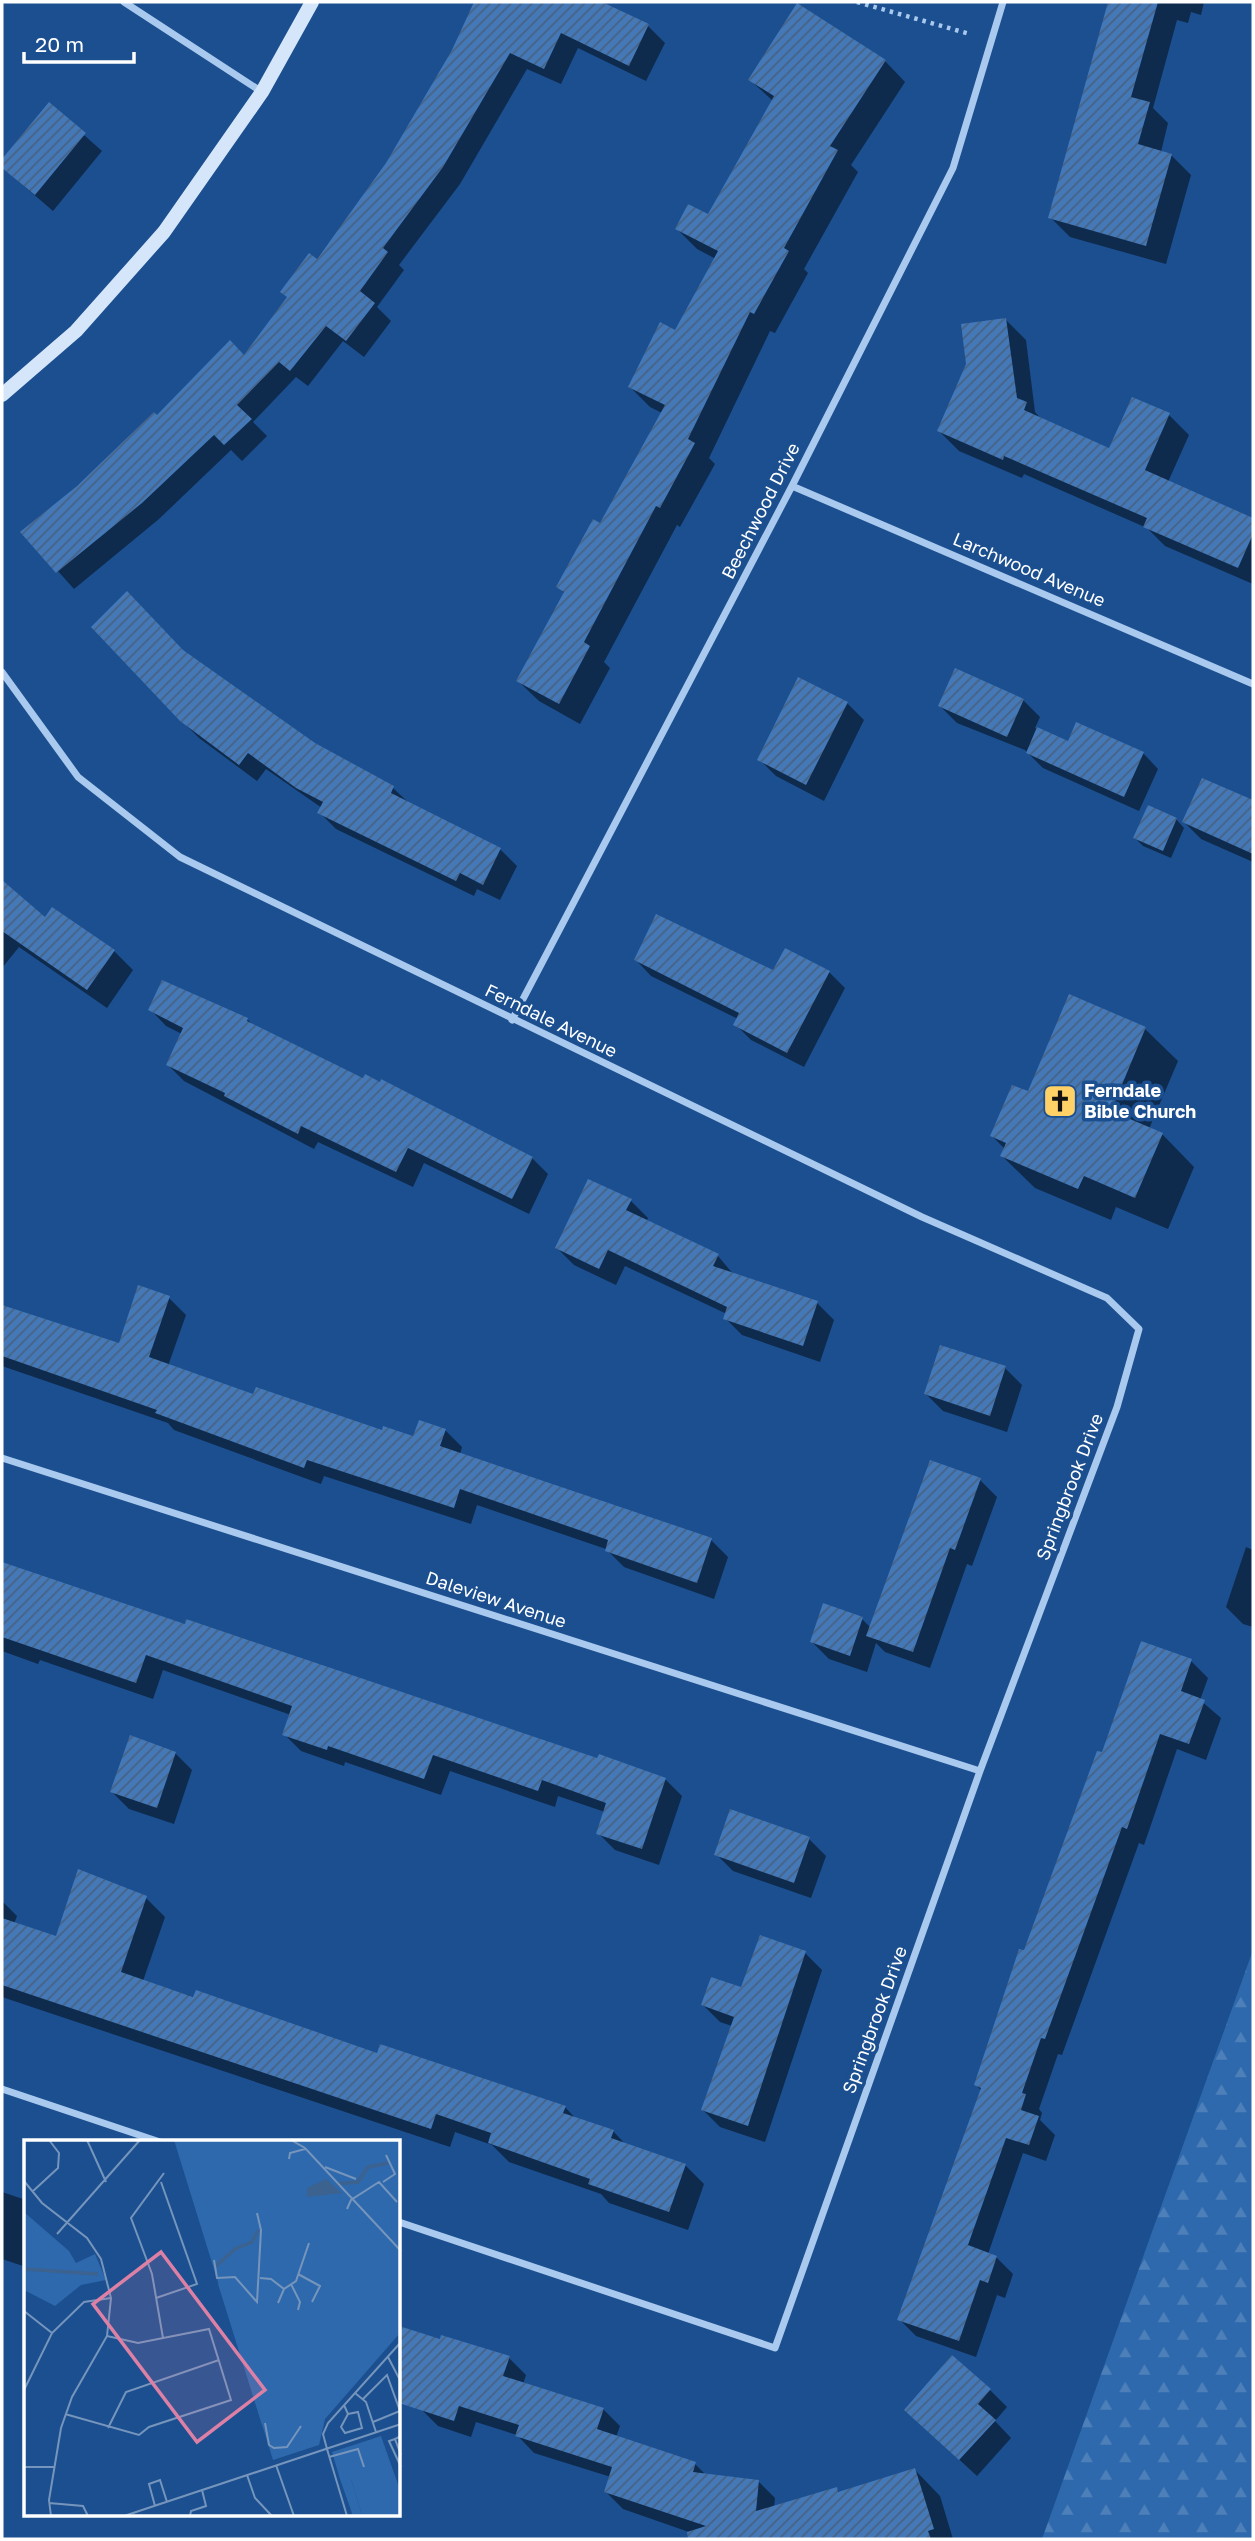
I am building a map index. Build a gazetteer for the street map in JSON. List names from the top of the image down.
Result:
{
  "streets": {
    "street": [
      "Beechwood Drive",
      "Larchwood Avenue",
      "Ferndale Avenue",
      "Springbrook Drive",
      "Daleview Avenue"
    ]
  },
  "crossings": [
    ["Beechwood Drive", "Larchwood Avenue"],
    ["Beechwood Drive", "Ferndale Avenue"],
    ["Ferndale Avenue", "Springbrook Drive"],
    ["Springbrook Drive", "Daleview Avenue"]
  ],
  "places": {
    "church": ["Ferndale Bible Church"]
  },
  "scale_bar": "20 m"
}
